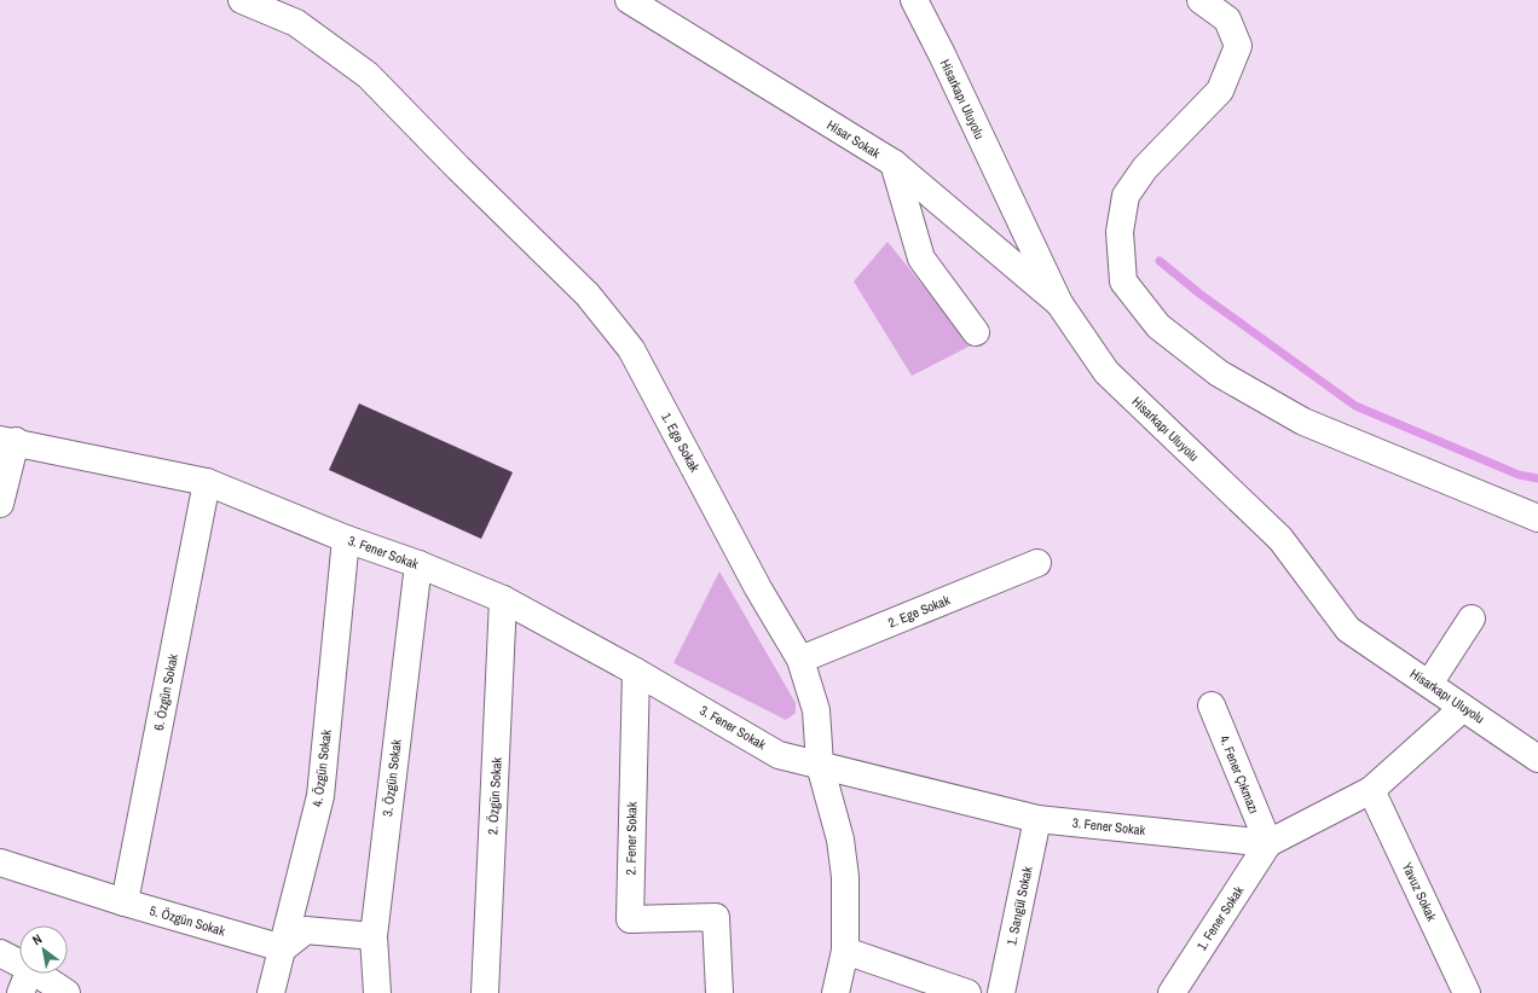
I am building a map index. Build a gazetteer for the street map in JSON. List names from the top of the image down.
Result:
{
  "streets": {
    "street": [
      "Hisarkapı Uluyolu",
      "Hisar Sokak",
      "1. Ege Sokak",
      "3. Fener Sokak",
      "2. Ege Sokak",
      "6. Özgün Sokak",
      "4. Özgün Sokak",
      "4. Fener Çıkmazı",
      "3. Özgün Sokak",
      "2. Özgün Sokak",
      "2. Fener Sokak",
      "Yavuz Sokak",
      "1. Sarıgül Sokak",
      "1. Fener Sokak",
      "5. Özgün Sokak"
    ]
  },
  "crossings": [
    ["Hisarkapı Uluyolu", "Hisar Sokak"],
    ["1. Ege Sokak", "3. Fener Sokak"],
    ["1. Ege Sokak", "2. Ege Sokak"],
    ["3. Fener Sokak", "6. Özgün Sokak"],
    ["3. Fener Sokak", "4. Özgün Sokak"],
    ["3. Fener Sokak", "4. Fener Çıkmazı"],
    ["3. Fener Sokak", "3. Özgün Sokak"],
    ["3. Fener Sokak", "2. Özgün Sokak"],
    ["3. Fener Sokak", "2. Fener Sokak"],
    ["3. Fener Sokak", "1. Sarıgül Sokak"],
    ["3. Fener Sokak", "1. Fener Sokak"],
    ["6. Özgün Sokak", "5. Özgün Sokak"],
    ["4. Özgün Sokak", "5. Özgün Sokak"],
    ["4. Fener Çıkmazı", "1. Fener Sokak"]
  ],
  "north": "top left"
}
